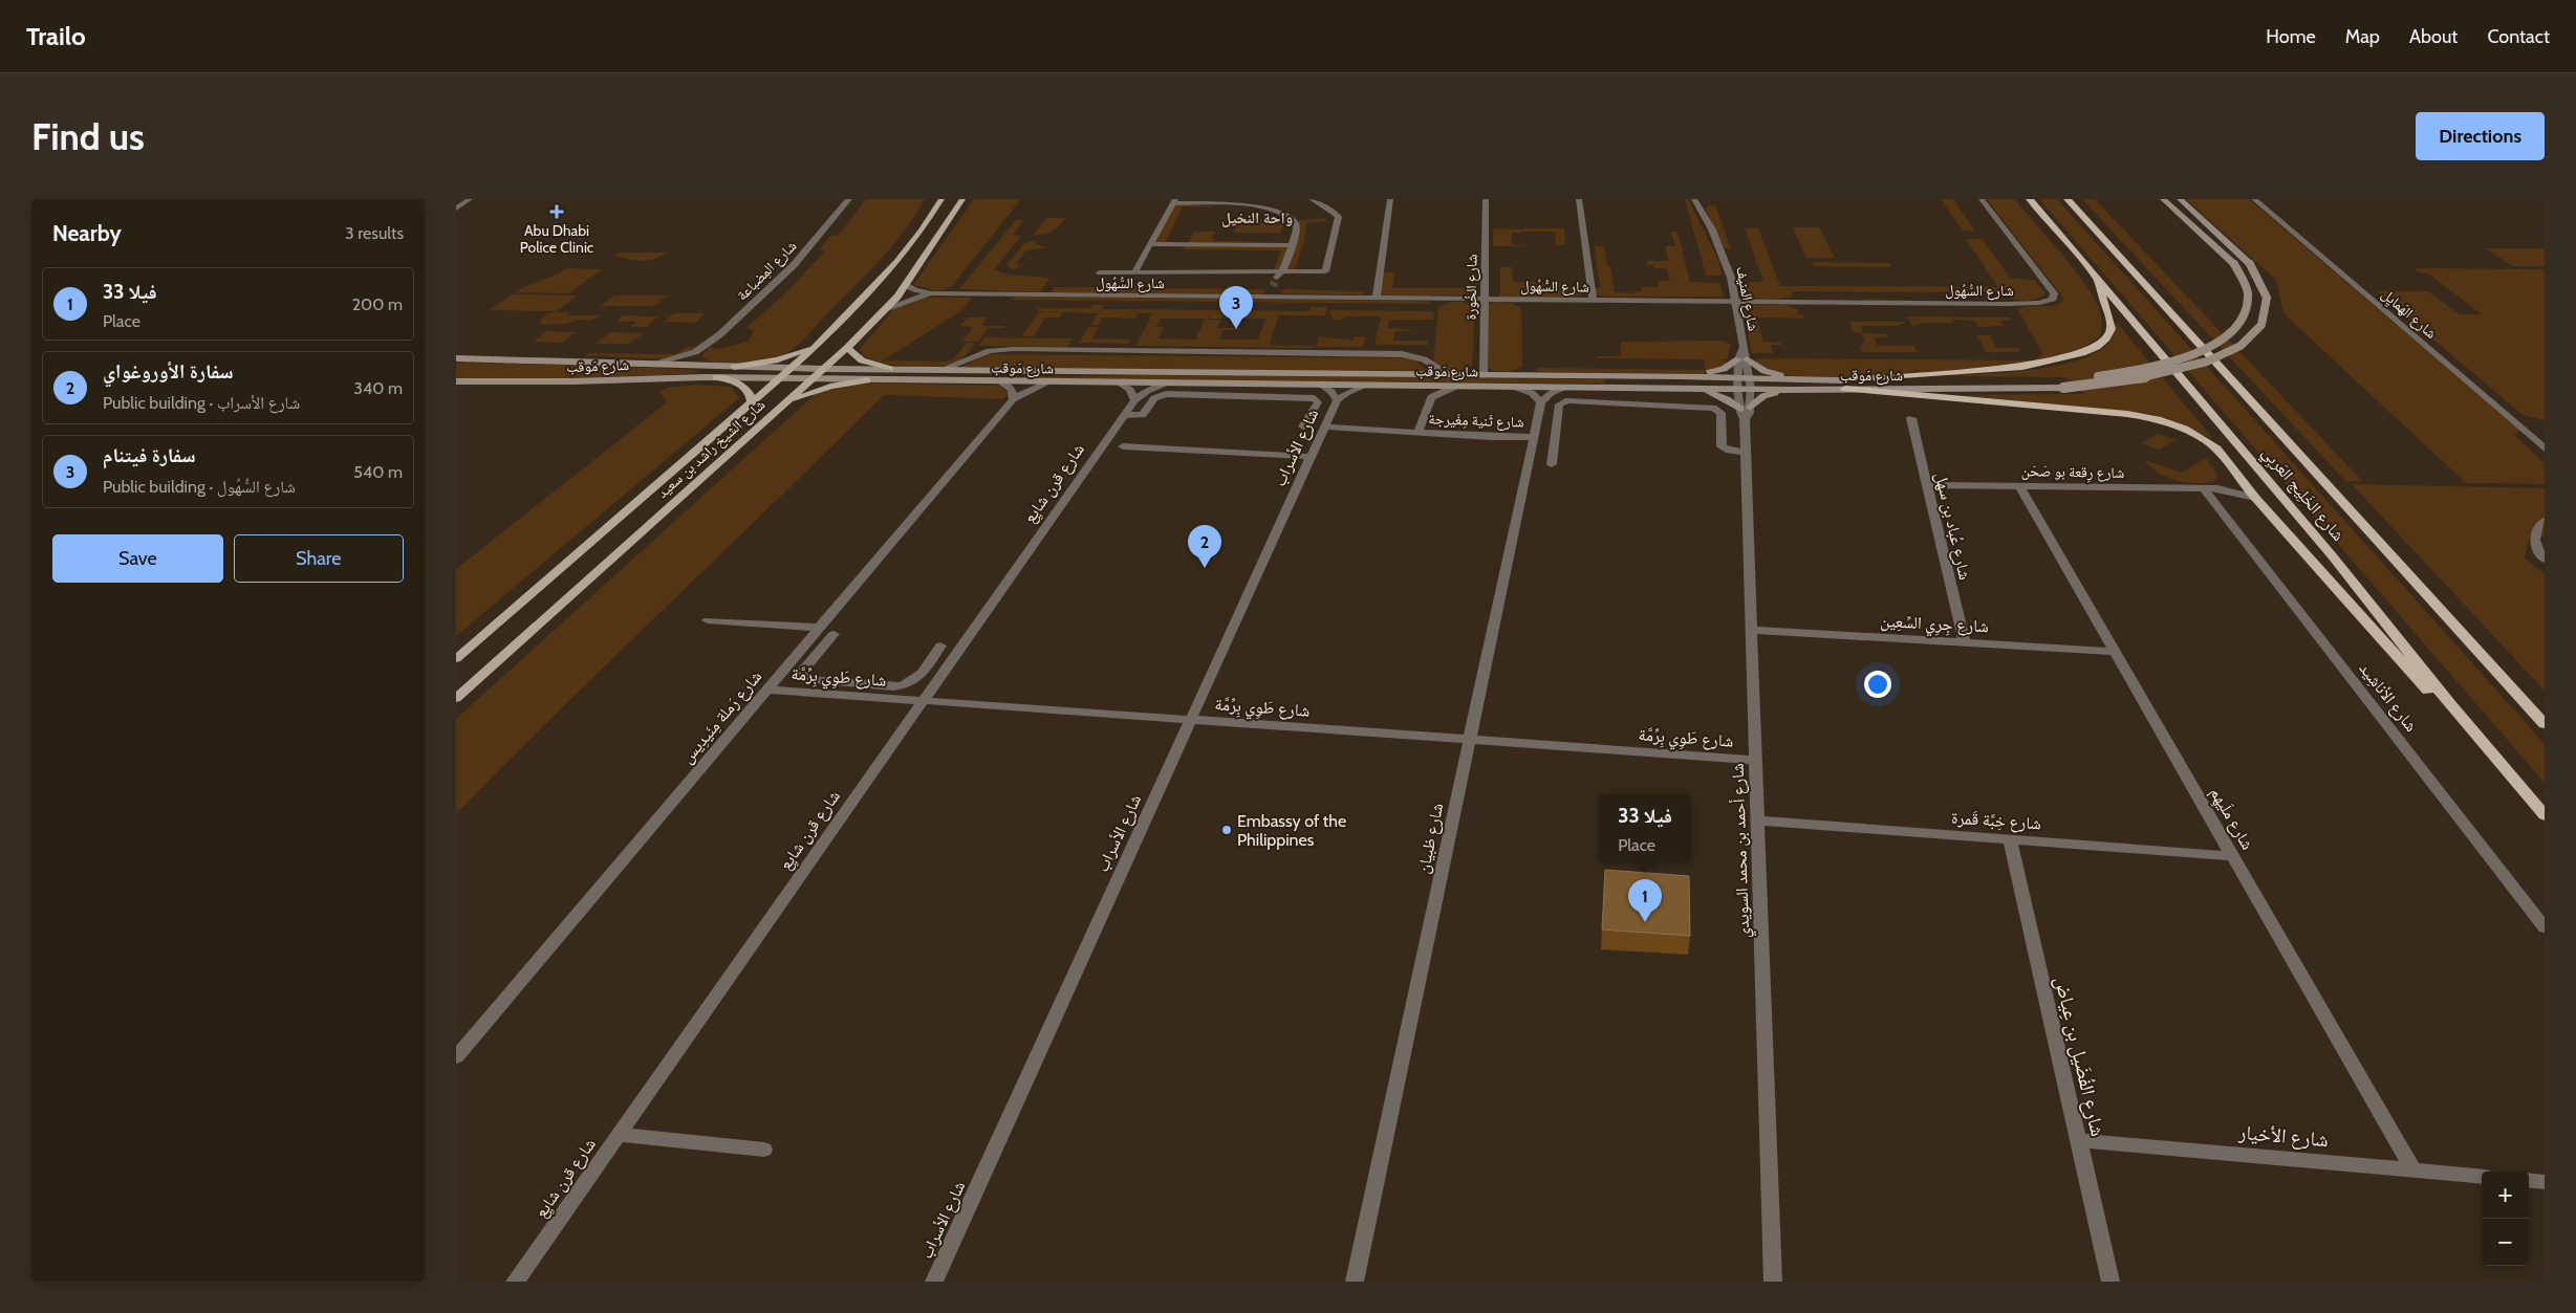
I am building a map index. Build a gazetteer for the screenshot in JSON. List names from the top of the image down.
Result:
{
  "streets": {
    "highway": ["شارع الخَلِيج العَربِي"],
    "main road": ["شارع مَوقب", "شارع الشيخ راشد بن سعيد"],
    "street": [
      "شارع المِضباعة",
      "شارع السُّهُول",
      "شارع الخُورة",
      "شارع المنيف",
      "شارع الهَمايِل",
      "شارع ثَنية مِغَيرجة",
      "شارع الأسراب",
      "شارع رِقعة بو صَحَن",
      "شارع قرن شايِع",
      "شارع عُباد بن سهل",
      "شارع جِرِي السِّعِين",
      "شارع طَوِي بِرِّمَّة",
      "شارع الأناشِيد",
      "شارع رَملة مِنَيدِيس",
      "شارع ملَيهِم",
      "شارع خِبَّة قَمرة",
      "شارع ظبيان",
      "شارع أحمد بن محمد السويدي",
      "شارع الفُضَيل بن عِياض",
      "شارع الأخيار"
    ]
  },
  "crossings": [
    ["شارع المِضباعة", "شارع مَوقب"],
    ["شارع السُّهُول", "شارع الخُورة"],
    ["شارع السُّهُول", "شارع المنيف"],
    ["شارع السُّهُول", "شارع الشيخ راشد بن سعيد"],
    ["شارع الخُورة", "شارع مَوقب"],
    ["شارع المنيف", "شارع مَوقب"],
    ["شارع المنيف", "شارع أحمد بن محمد السويدي"],
    ["شارع مَوقب", "شارع ثَنية مِغَيرجة"],
    ["شارع مَوقب", "شارع الأسراب"],
    ["شارع مَوقب", "شارع الشيخ راشد بن سعيد"],
    ["شارع مَوقب", "شارع قرن شايِع"],
    ["شارع مَوقب", "شارع رَملة مِنَيدِيس"],
    ["شارع مَوقب", "شارع أحمد بن محمد السويدي"],
    ["شارع ثَنية مِغَيرجة", "شارع الأسراب"],
    ["شارع ثَنية مِغَيرجة", "شارع ظبيان"],
    ["شارع الأسراب", "شارع طَوِي بِرِّمَّة"],
    ["شارع رِقعة بو صَحَن", "شارع عُباد بن سهل"],
    ["شارع رِقعة بو صَحَن", "شارع الأناشِيد"],
    ["شارع رِقعة بو صَحَن", "شارع ملَيهِم"],
    ["شارع قرن شايِع", "شارع طَوِي بِرِّمَّة"],
    ["شارع عُباد بن سهل", "شارع جِرِي السِّعِين"],
    ["شارع جِرِي السِّعِين", "شارع ملَيهِم"],
    ["شارع جِرِي السِّعِين", "شارع أحمد بن محمد السويدي"],
    ["شارع طَوِي بِرِّمَّة", "شارع رَملة مِنَيدِيس"],
    ["شارع طَوِي بِرِّمَّة", "شارع ظبيان"],
    ["شارع طَوِي بِرِّمَّة", "شارع أحمد بن محمد السويدي"],
    ["شارع ملَيهِم", "شارع خِبَّة قَمرة"],
    ["شارع ملَيهِم", "شارع الأخيار"],
    ["شارع خِبَّة قَمرة", "شارع أحمد بن محمد السويدي"],
    ["شارع خِبَّة قَمرة", "شارع الفُضَيل بن عِياض"],
    ["شارع الفُضَيل بن عِياض", "شارع الأخيار"]
  ],
  "districts": ["واحة النخيل"],
  "places": {
    "health": ["Abu Dhabi Police Clinic"],
    "other": ["Embassy of the Philippines"]
  },
  "page": {
    "header": "Trailo",
    "nav": [
      "Home",
      "Map",
      "About",
      "Contact"
    ],
    "buttons": [
      "Directions",
      ["Save", "Share"]
    ],
    "title": "Find us",
    "heading": ["Nearby", "3 results"],
    "list": [
      {
        "mark": "1",
        "name": "فيلا 33",
        "note": "Place",
        "value": "200 m"
      },
      {
        "mark": "2",
        "name": "سفارة الأوروغواي",
        "note": "Public building · شارع الأسراب",
        "value": "340 m"
      },
      {
        "mark": "3",
        "name": "سفارة فيتنام",
        "note": "Public building · شارع السُّهُول",
        "value": "540 m"
      }
    ],
    "pins": ["3", "2", "1"],
    "popup": ["فيلا 33", "Place"],
    "map_buttons": ["+", "−"]
  }
}
